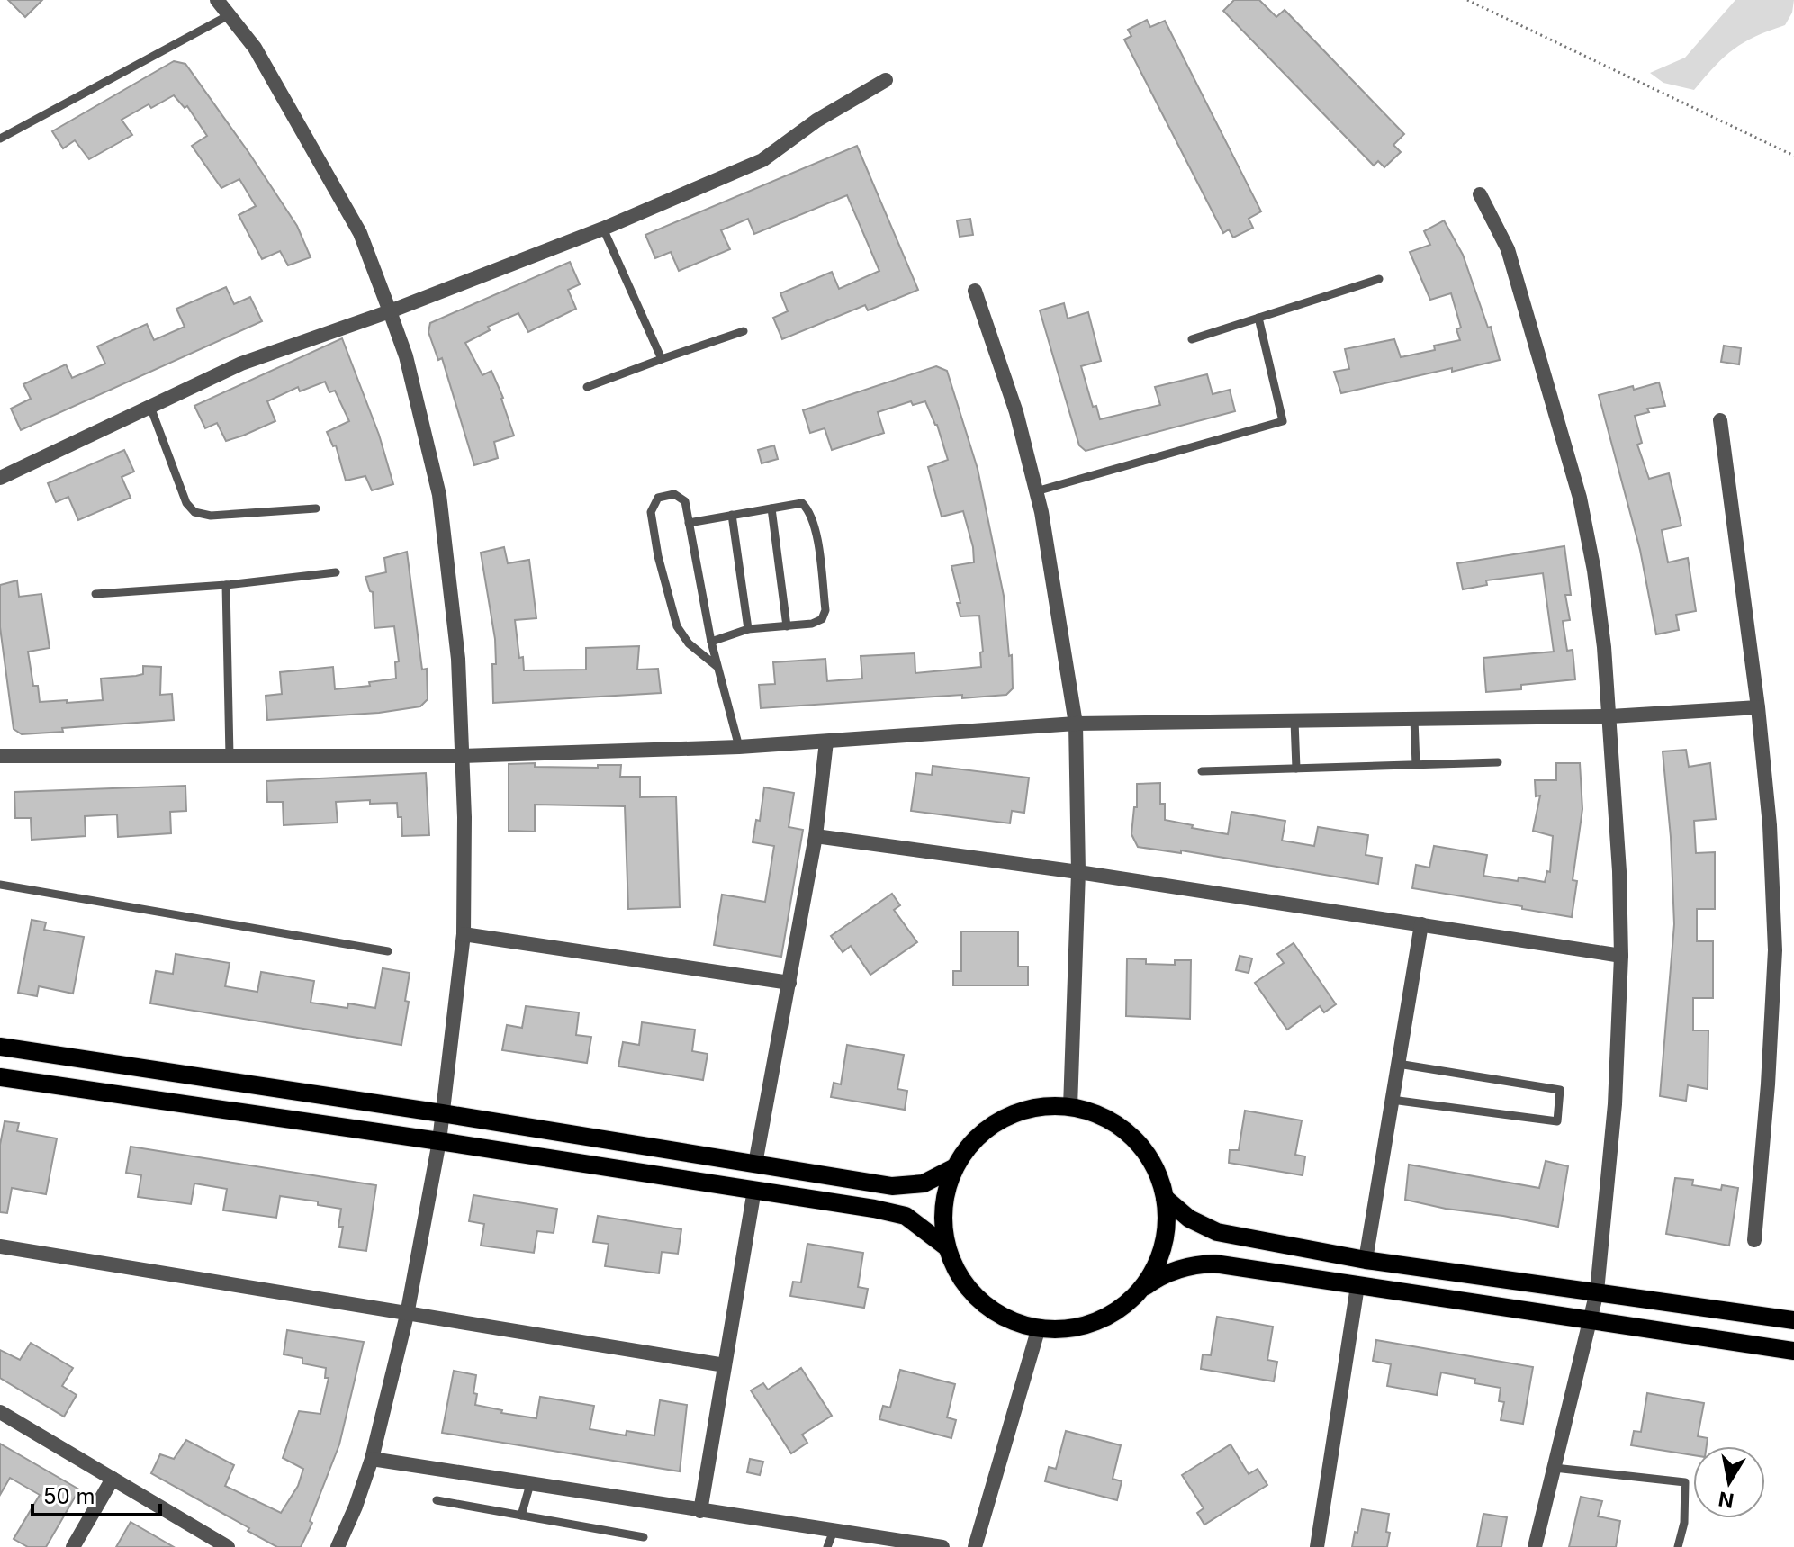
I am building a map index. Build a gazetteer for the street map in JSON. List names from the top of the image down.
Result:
{
  "scale_bar": "50 m",
  "north": "bottom"
}
